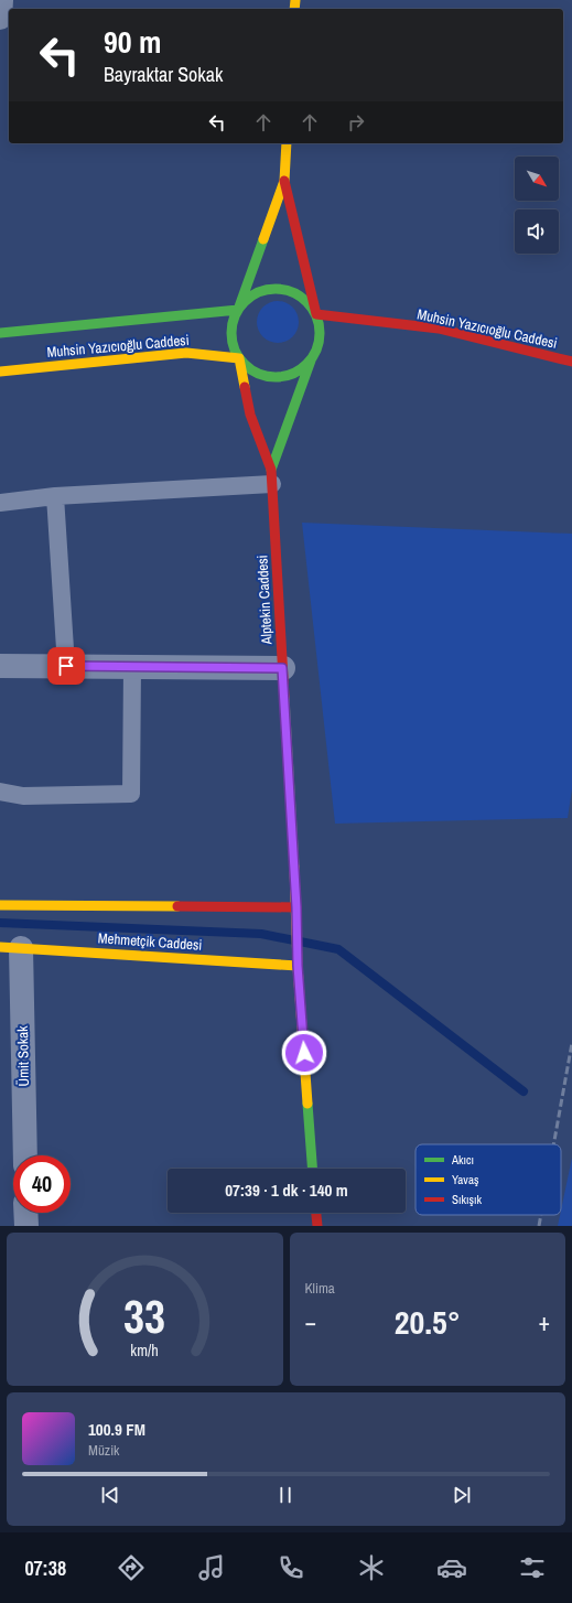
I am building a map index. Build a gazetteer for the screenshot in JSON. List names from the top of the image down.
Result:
{
  "streets": {
    "main road": ["Muhsin Yazıcıoğlu Caddesi", "Alptekin Caddesi", "Mehmetçik Caddesi"],
    "street": ["Ümit Sokak"]
  },
  "crossings": [
    ["Alptekin Caddesi", "Mehmetçik Caddesi"],
    ["Mehmetçik Caddesi", "Ümit Sokak"]
  ],
  "legend": ["Akıcı", "Yavaş", "Sıkışık"],
  "north": "bottom right",
  "page": {
    "turn": ["90 m", "Bayraktar Sokak"],
    "limit": "40",
    "trip": "07:39 · 1 dk · 140 m",
    "tile": "Klima",
    "heat": ["−", "20.5°", "+"],
    "song": ["100.9 FM", "Müzik"],
    "tabs": "07:38",
    "gauge": ["33", "km/h"]
  }
}
